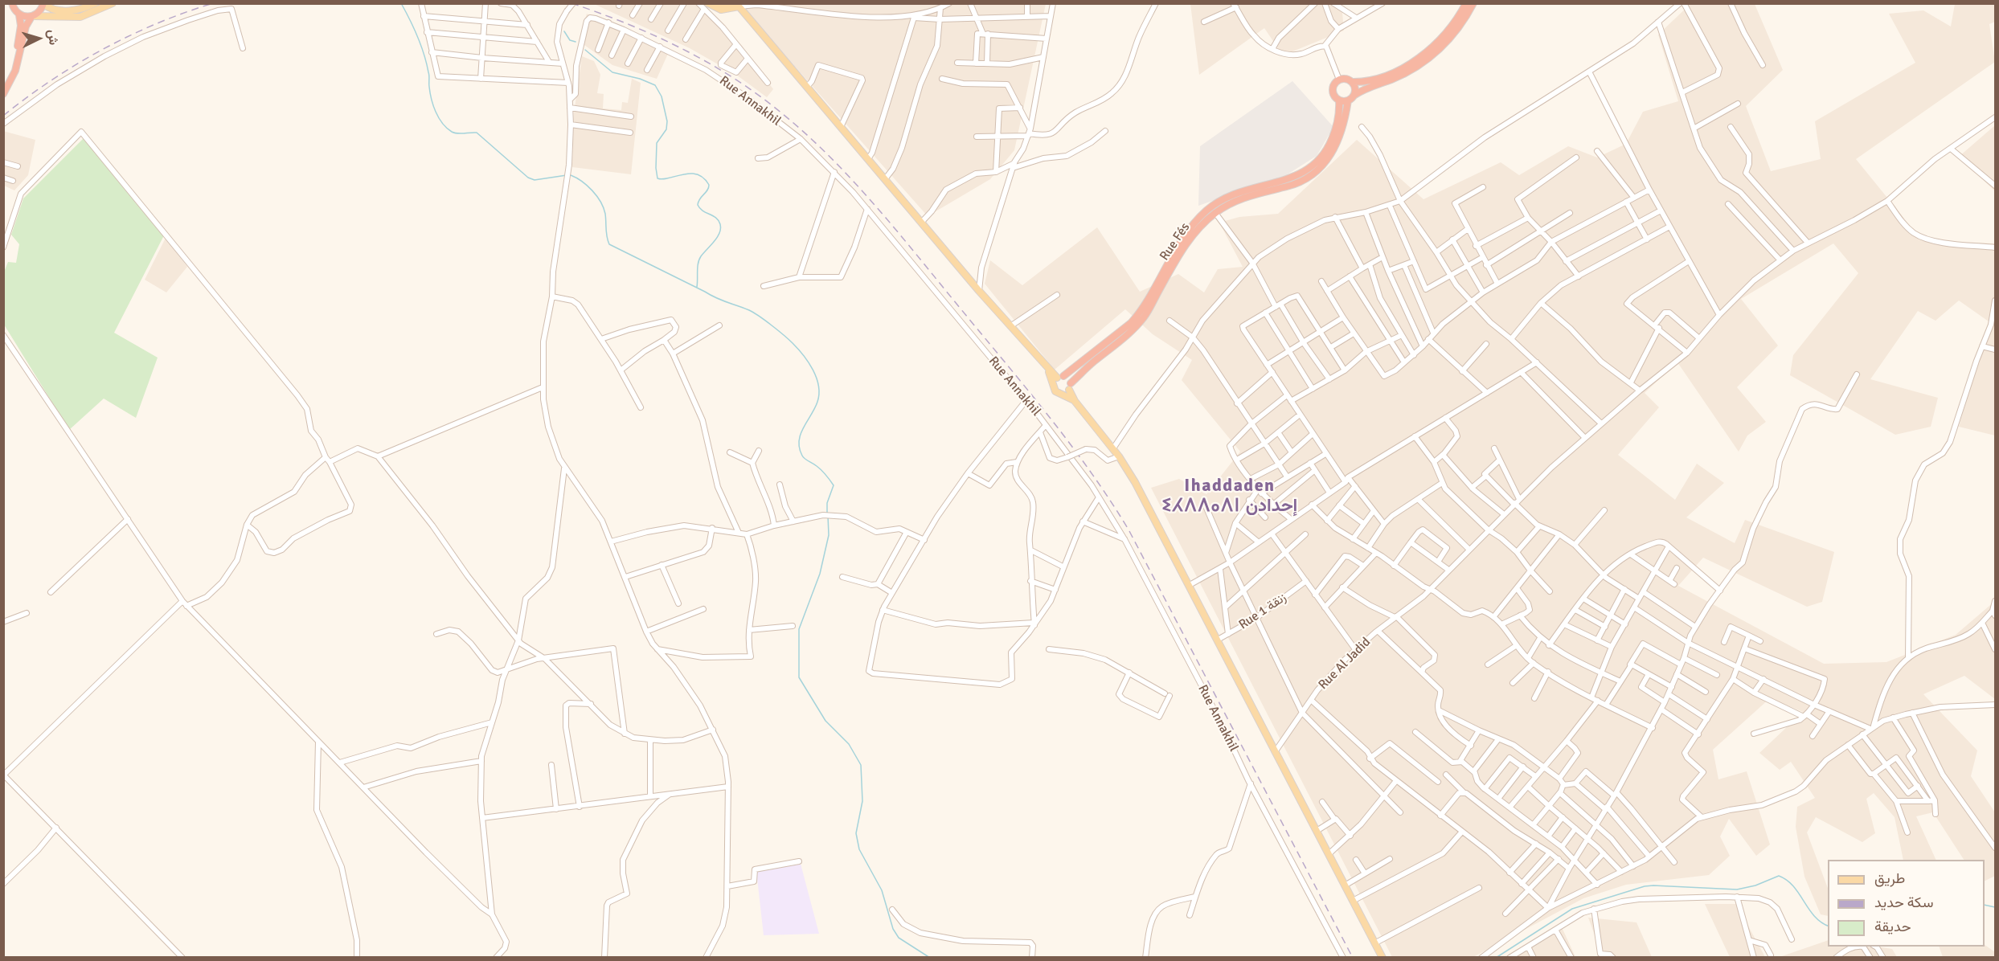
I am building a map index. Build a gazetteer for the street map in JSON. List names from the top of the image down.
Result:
{
  "streets": {
    "highway": ["Rue Fés"],
    "street": ["Rue Annakhil", "Rue 1 زنقة", "Rue Al Jadid"]
  },
  "districts": ["Ihaddaden ⵉⵃⴷⴷⴰⴷⵏ إحدادن"],
  "legend": ["طريق", "سكة حديد", "حديقة"],
  "north": "right"
}
